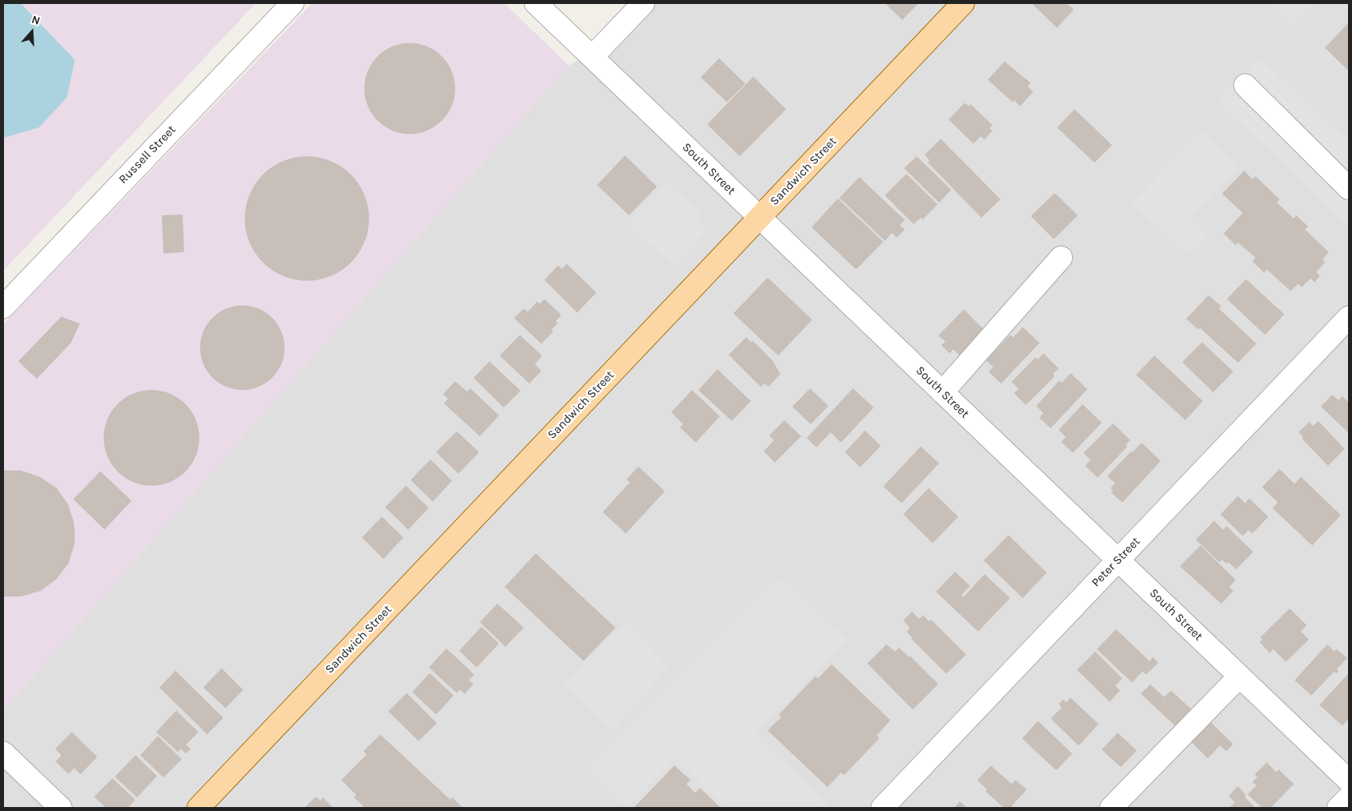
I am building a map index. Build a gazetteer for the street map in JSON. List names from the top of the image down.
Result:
{
  "streets": {
    "main road": ["Sandwich Street"],
    "street": ["Russell Street", "South Street", "Peter Street"]
  },
  "crossings": [
    ["South Street", "Sandwich Street"],
    ["South Street", "Peter Street"]
  ],
  "north": "top"
}
